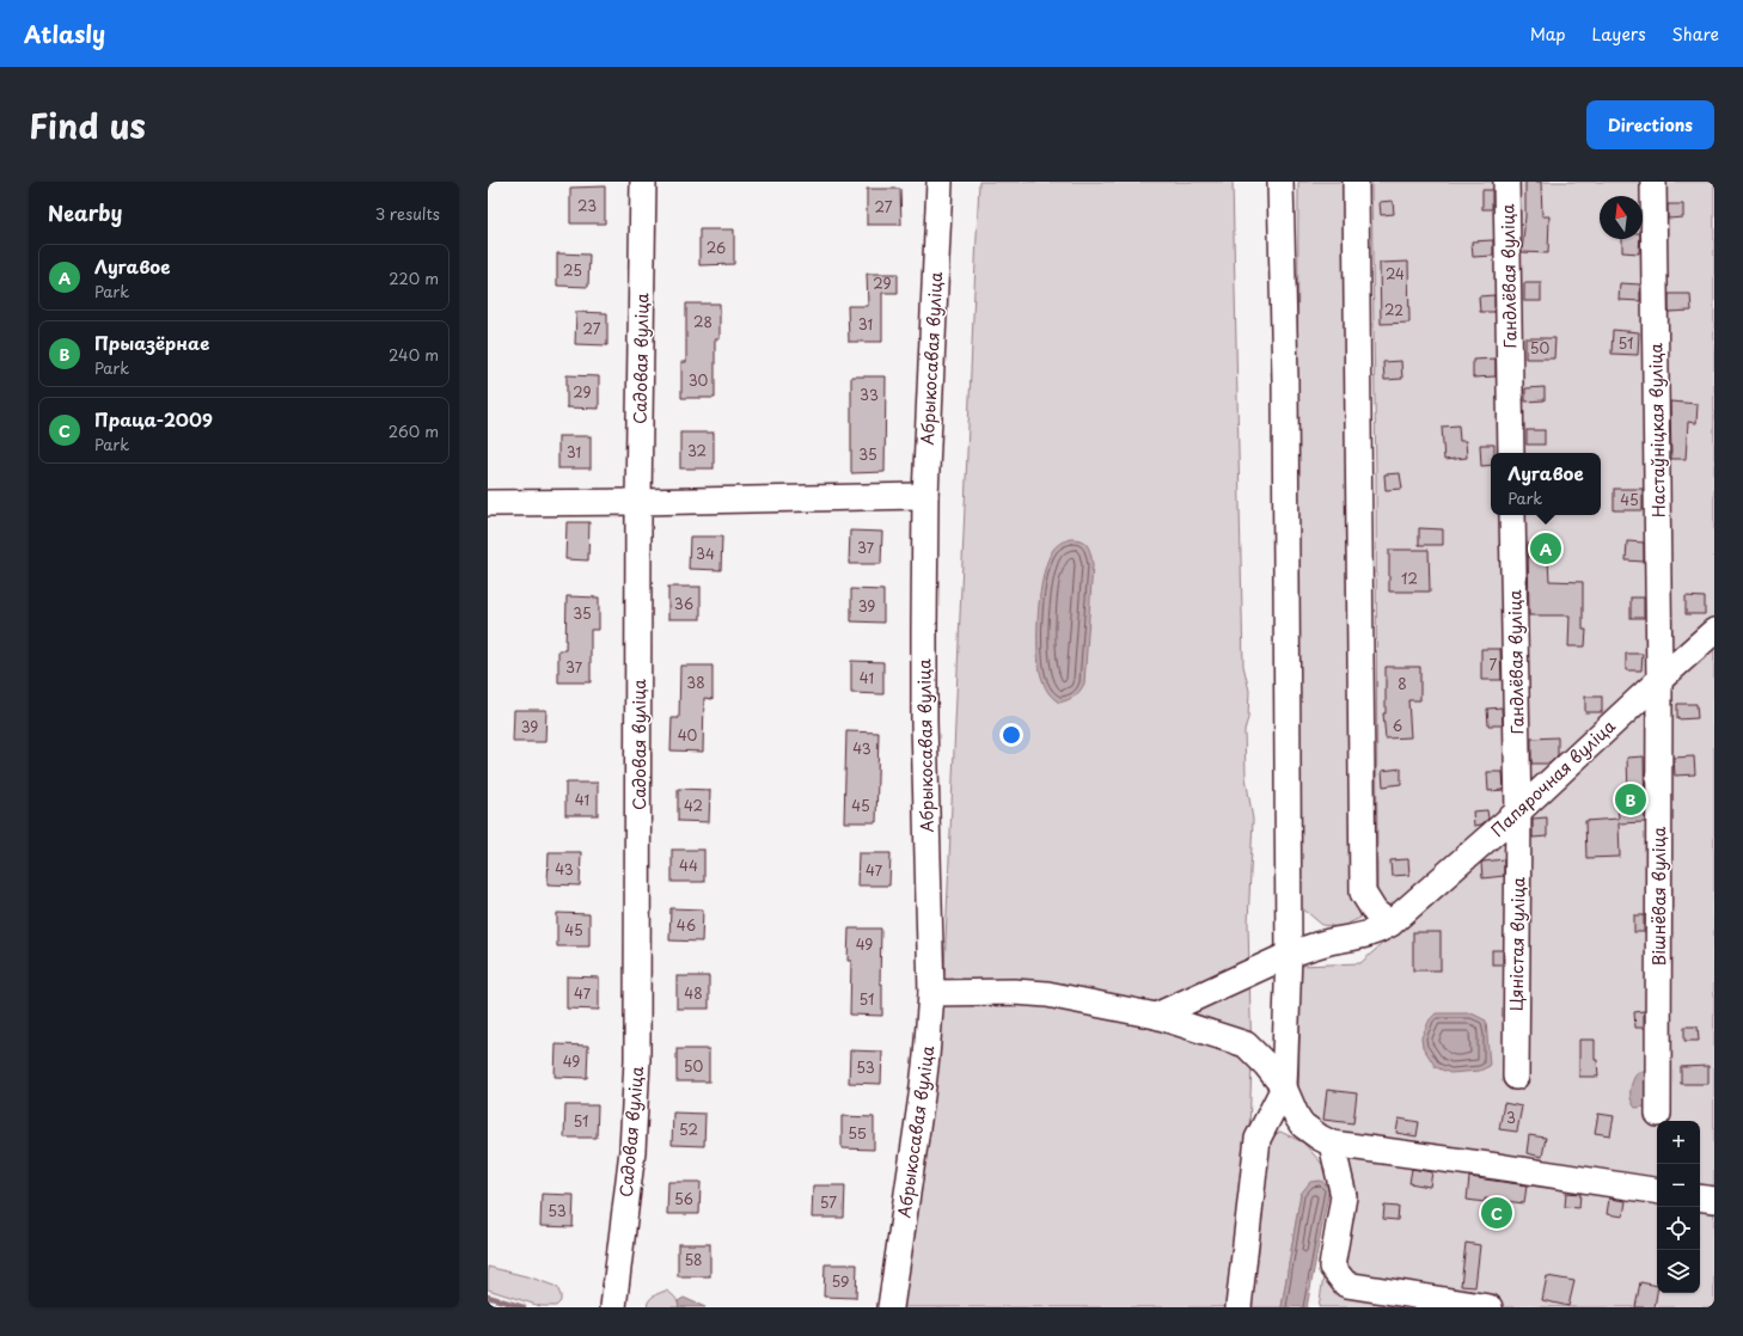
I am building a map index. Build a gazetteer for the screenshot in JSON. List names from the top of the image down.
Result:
{
  "streets": {
    "street": [
      "Гандлёвая вуліца",
      "Садовая вуліца",
      "Абрыкосавая вуліца",
      "Настаўніцкая вуліца",
      "Папярочная вуліца",
      "Вішнёвая вуліца",
      "Цяністая вуліца"
    ]
  },
  "crossings": [
    ["Гандлёвая вуліца", "Папярочная вуліца"],
    ["Гандлёвая вуліца", "Цяністая вуліца"],
    ["Настаўніцкая вуліца", "Папярочная вуліца"],
    ["Настаўніцкая вуліца", "Вішнёвая вуліца"],
    ["Папярочная вуліца", "Вішнёвая вуліца"],
    ["Папярочная вуліца", "Цяністая вуліца"]
  ],
  "house_numbers": [
    "23",
    "27",
    "26",
    "25",
    "24",
    "29",
    "22",
    "28",
    "31",
    "27",
    "51",
    "50",
    "30",
    "29",
    "33",
    "32",
    "31",
    "35",
    "45",
    "37",
    "34",
    "12",
    "36",
    "39",
    "35",
    "7",
    "37",
    "41",
    "38",
    "8",
    "6",
    "39",
    "40",
    "43",
    "41",
    "42",
    "45",
    "44",
    "43",
    "47",
    "46",
    "45",
    "49",
    "47",
    "48",
    "51",
    "49",
    "50",
    "53",
    "3",
    "51",
    "52",
    "55",
    "56",
    "57",
    "53",
    "58",
    "59"
  ],
  "north": "top",
  "page": {
    "header": "Atlasly",
    "nav": ["Map", "Layers", "Share"],
    "title": "Find us",
    "buttons": "Directions",
    "heading": ["Nearby", "3 results"],
    "list": [
      {
        "mark": "A",
        "name": "Лугавое",
        "note": "Park",
        "value": "220 m"
      },
      {
        "mark": "B",
        "name": "Прыазёрнае",
        "note": "Park",
        "value": "240 m"
      },
      {
        "mark": "C",
        "name": "Праца-2009",
        "note": "Park",
        "value": "260 m"
      }
    ],
    "popup": ["Лугавое", "Park"],
    "pins": ["A", "B", "C"],
    "map_buttons": ["+", "−"]
  }
}
